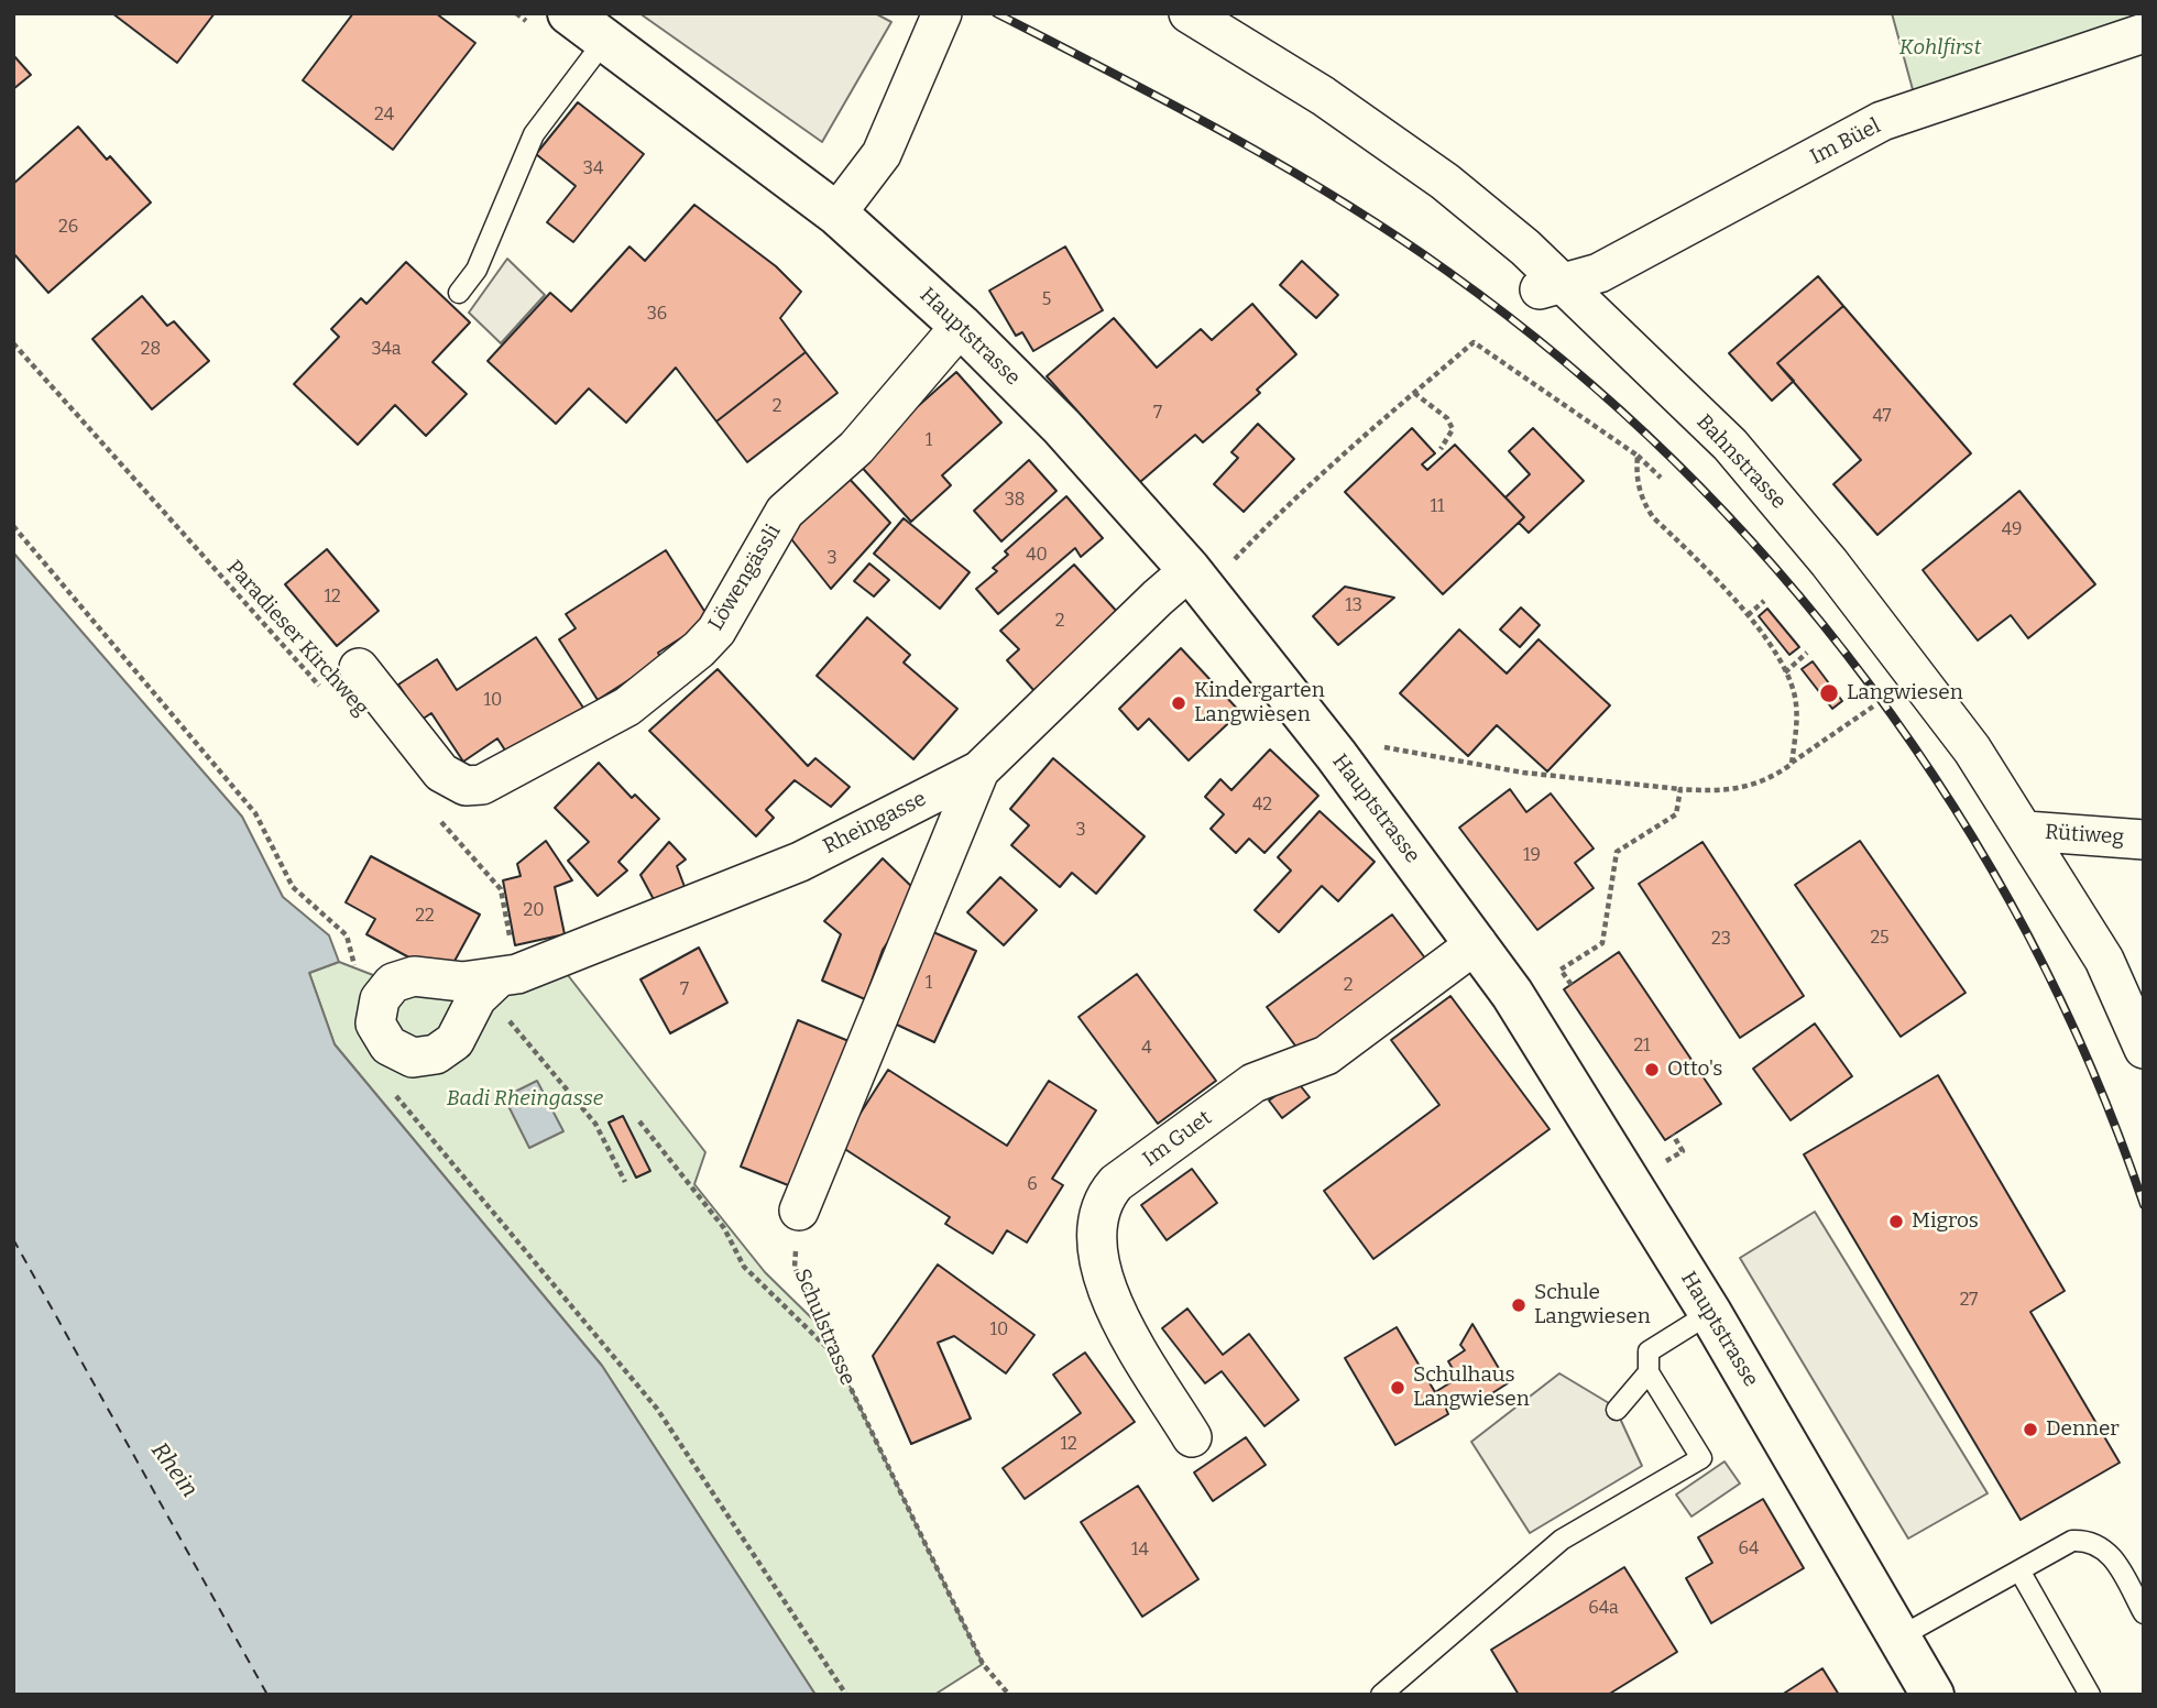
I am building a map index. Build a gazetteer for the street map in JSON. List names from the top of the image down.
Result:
{
  "streets": {
    "main road": ["Hauptstrasse"],
    "street": [
      "Im Büel",
      "Bahnstrasse",
      "Löwengässli",
      "Rheingasse",
      "Rütiweg",
      "Im Guet"
    ],
    "path": ["Paradieser Kirchweg", "Schulstrasse"]
  },
  "crossings": [
    ["Im Büel", "Bahnstrasse"],
    ["Hauptstrasse", "Löwengässli"],
    ["Hauptstrasse", "Rheingasse"],
    ["Hauptstrasse", "Im Guet"],
    ["Bahnstrasse", "Rütiweg"]
  ],
  "water": ["Rhein"],
  "parks": ["Kohlfirst", "Badi Rheingasse"],
  "places": [
    "Langwiesen",
    "Kindergarten Langwiesen",
    "Otto's",
    "Migros",
    "Schule Langwiesen",
    "Schulhaus Langwiesen",
    "Denner"
  ],
  "house_numbers": [
    "24",
    "34",
    "26",
    "5",
    "36",
    "28",
    "34a",
    "2",
    "7",
    "47",
    "1",
    "38",
    "11",
    "49",
    "40",
    "3",
    "12",
    "13",
    "2",
    "10",
    "42",
    "3",
    "19",
    "20",
    "22",
    "25",
    "23",
    "1",
    "2",
    "7",
    "21",
    "4",
    "6",
    "27",
    "10",
    "12",
    "64",
    "14",
    "64a"
  ]
}
